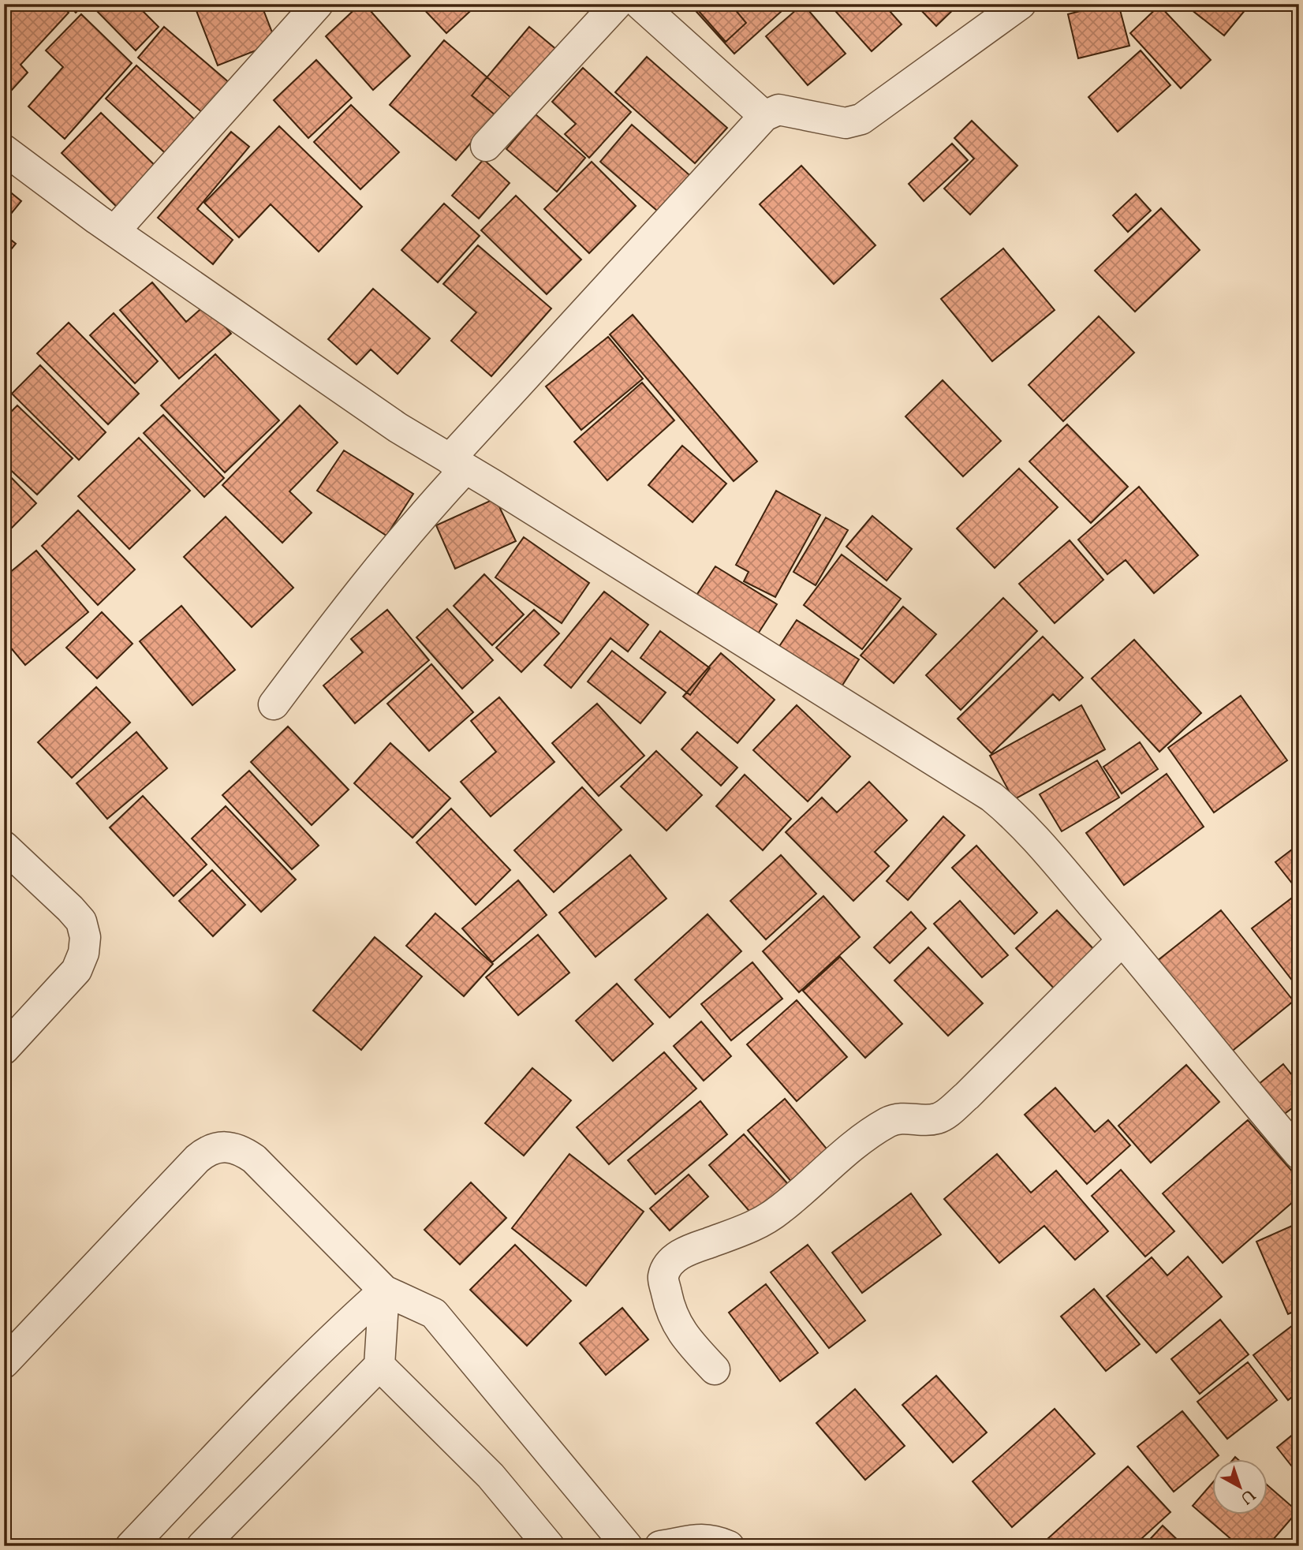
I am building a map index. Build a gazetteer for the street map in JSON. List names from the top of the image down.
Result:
{
  "north": "bottom right"
}
